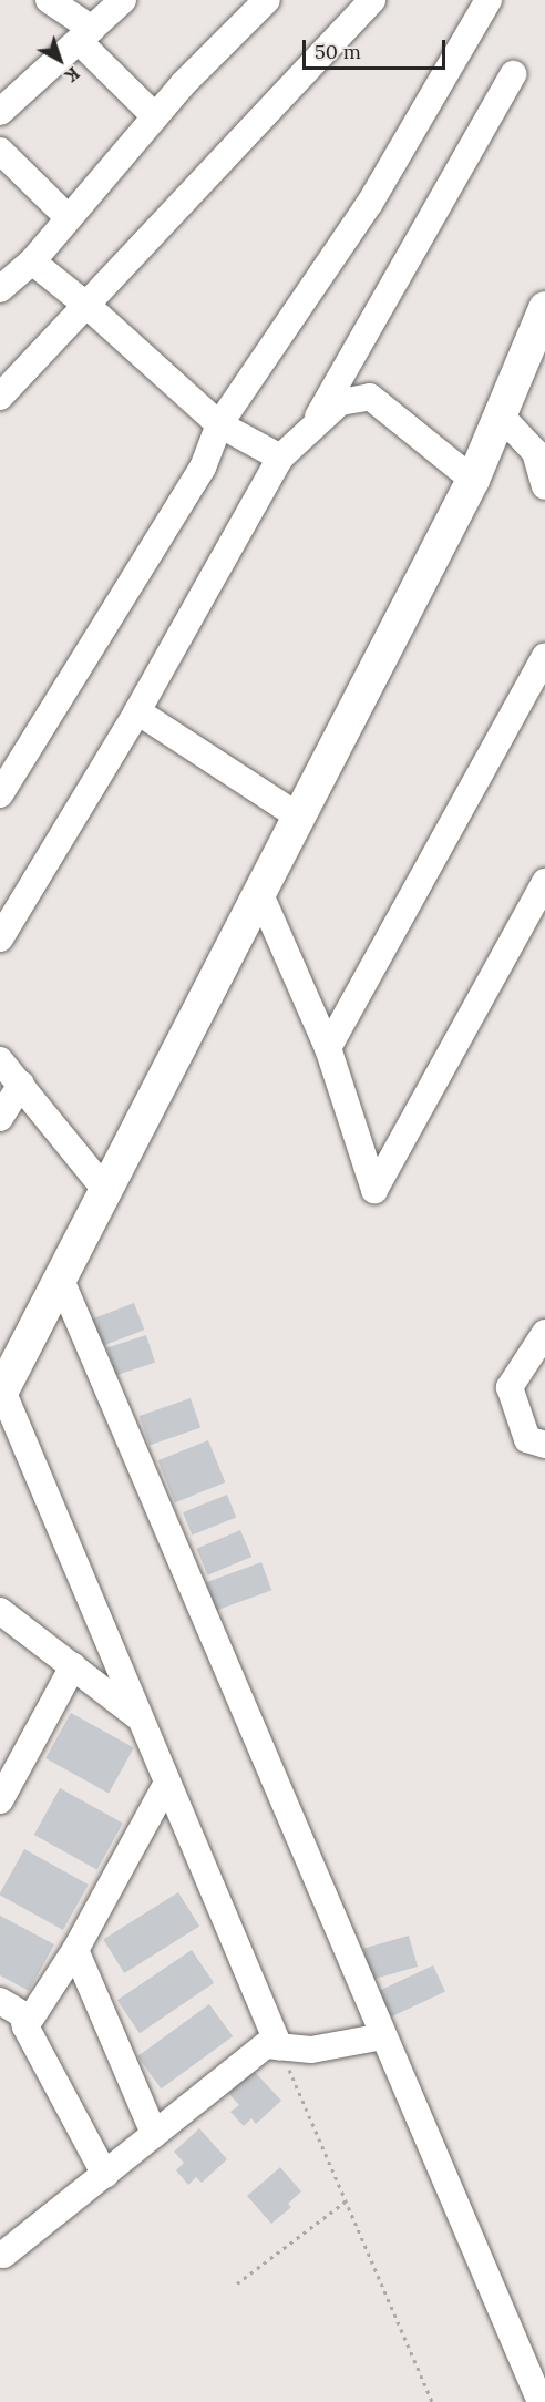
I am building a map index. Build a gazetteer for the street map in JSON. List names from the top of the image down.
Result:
{
  "scale_bar": "50 m",
  "north": "bottom right"
}
